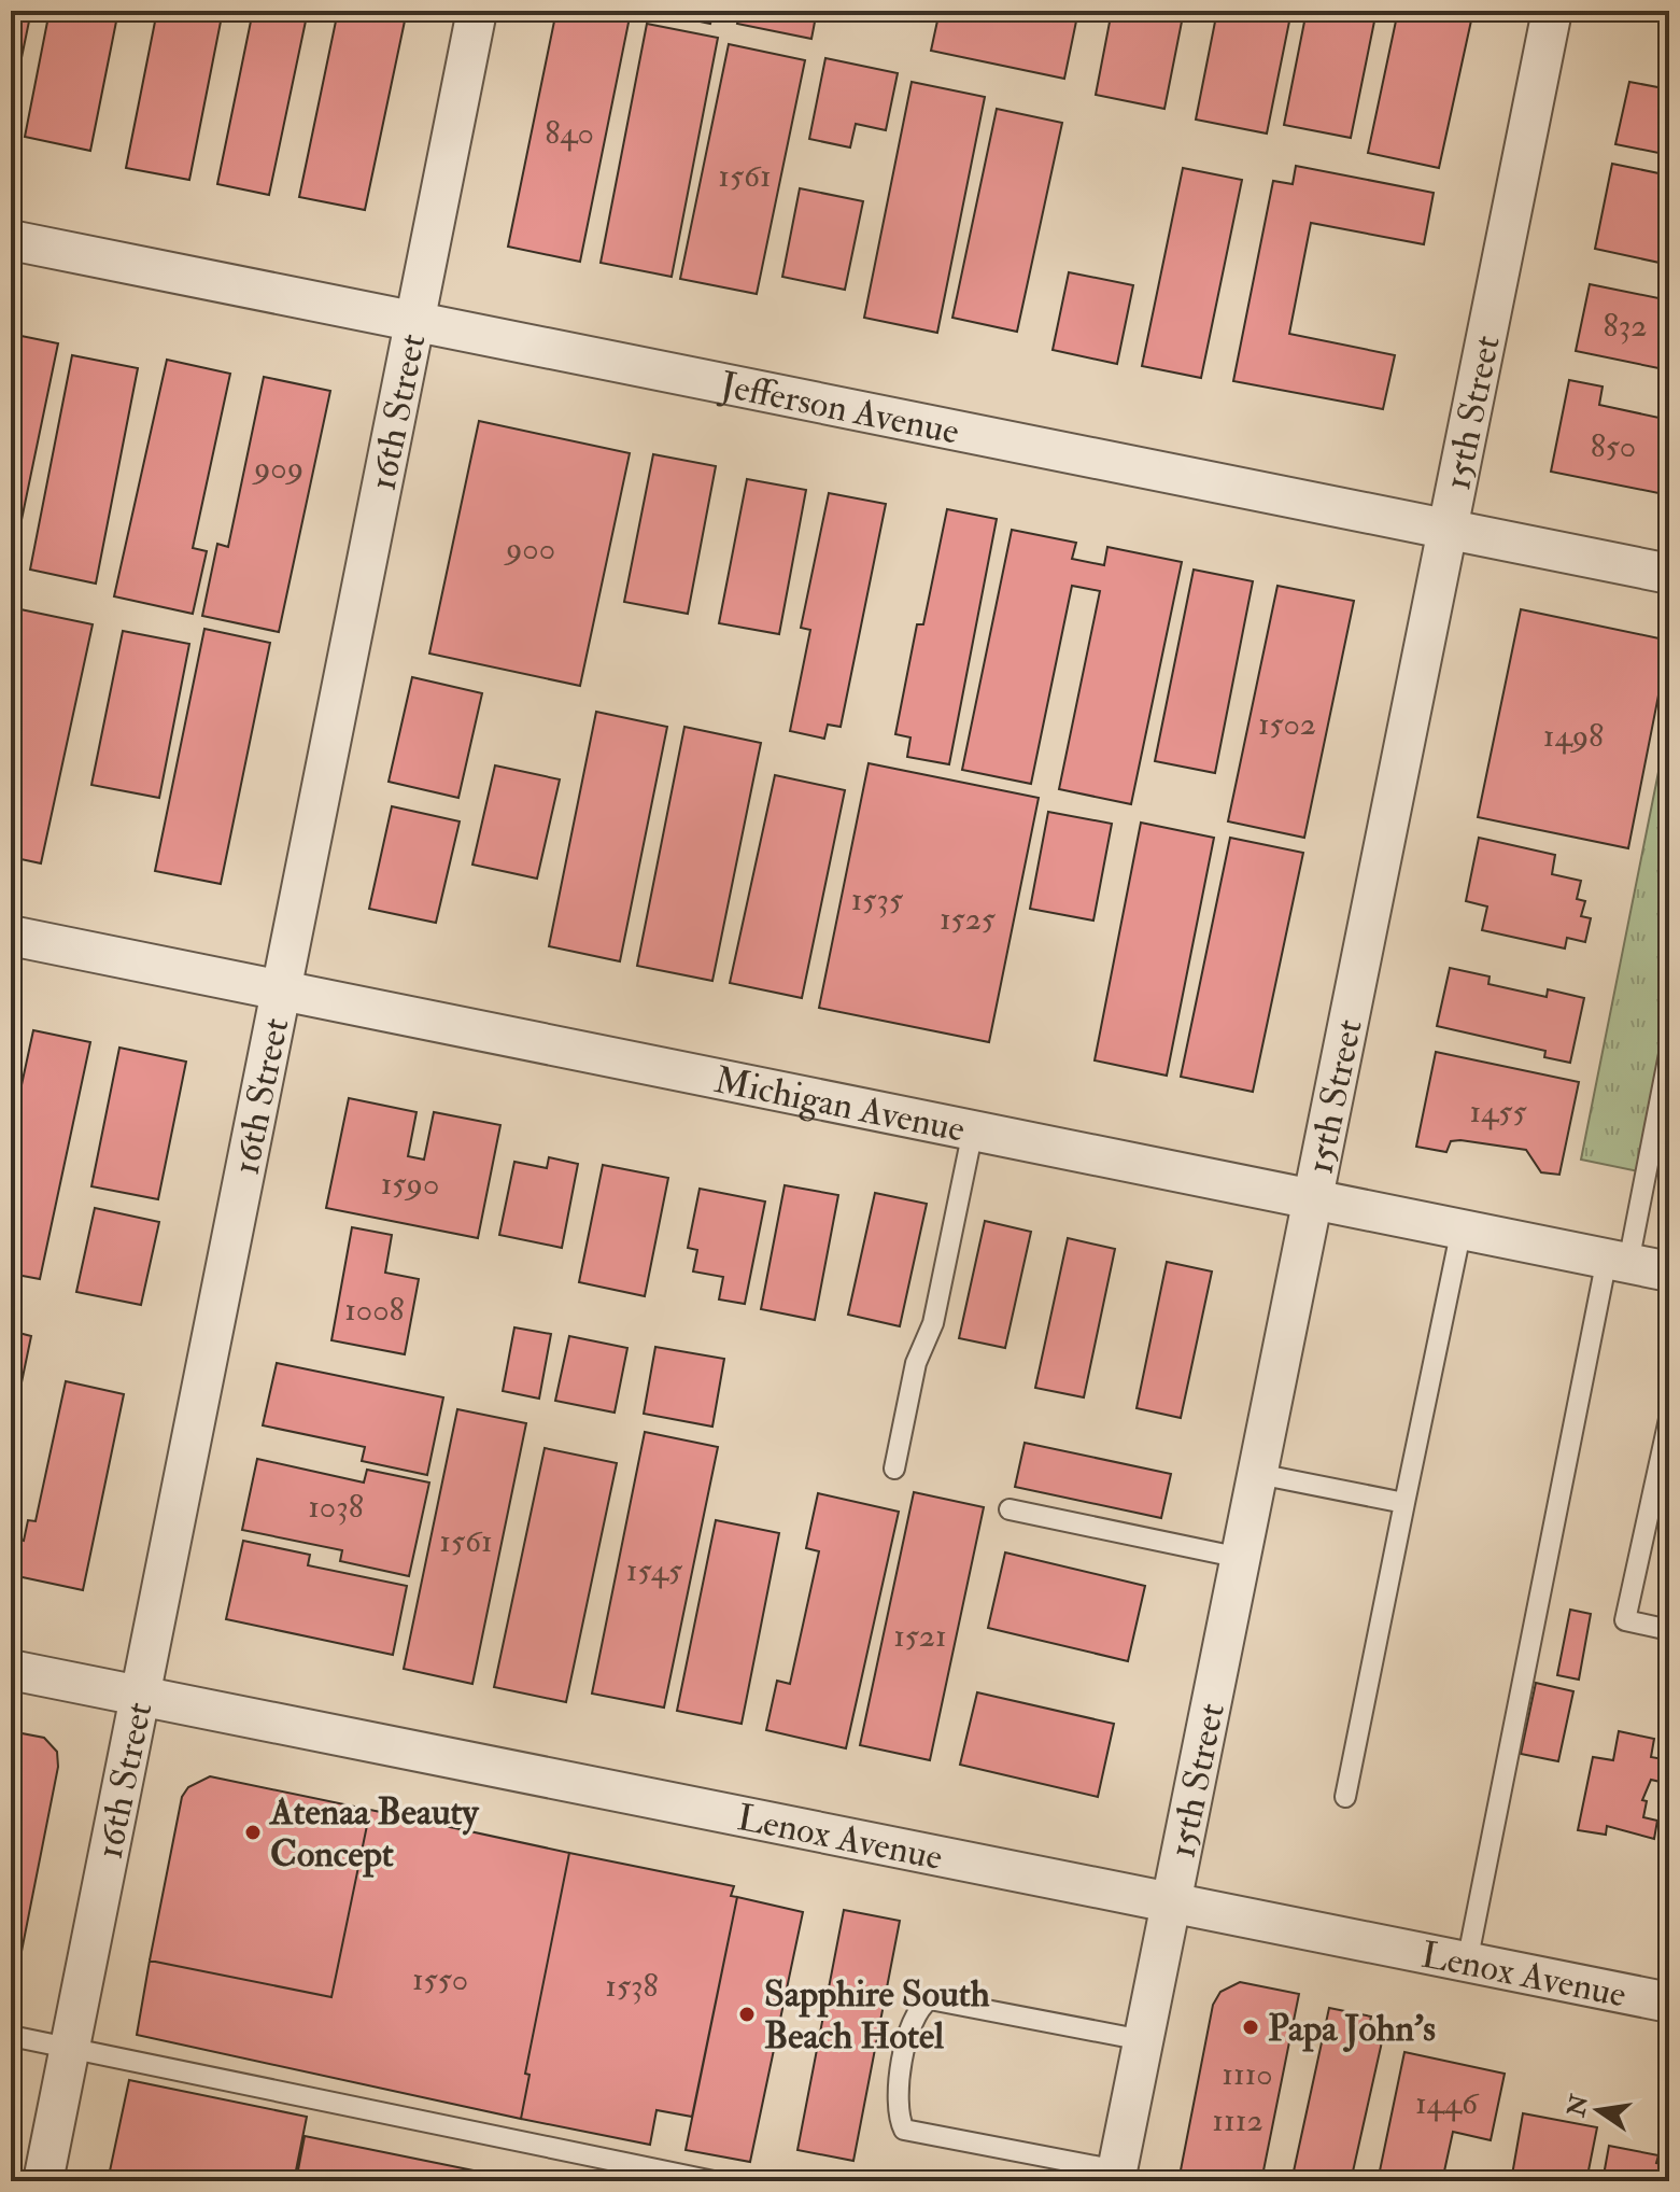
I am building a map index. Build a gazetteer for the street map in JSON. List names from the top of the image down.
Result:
{
  "streets": {
    "street": [
      "Jefferson Avenue",
      "16th Street",
      "15th Street",
      "Michigan Avenue",
      "Lenox Avenue"
    ]
  },
  "crossings": [
    ["Jefferson Avenue", "16th Street"],
    ["Jefferson Avenue", "15th Street"],
    ["16th Street", "Michigan Avenue"],
    ["16th Street", "Lenox Avenue"],
    ["15th Street", "Michigan Avenue"],
    ["15th Street", "Lenox Avenue"]
  ],
  "places": ["Atenaa Beauty Concept", "Sapphire South Beach Hotel", "Papa John's"],
  "house_numbers": [
    "840",
    "1561",
    "832",
    "850",
    "909",
    "900",
    "1502",
    "1498",
    "1535",
    "1525",
    "1455",
    "1590",
    "1008",
    "1038",
    "1561",
    "1545",
    "1521",
    "1550",
    "1538",
    "1110",
    "1446",
    "1112"
  ],
  "north": "left"
}
